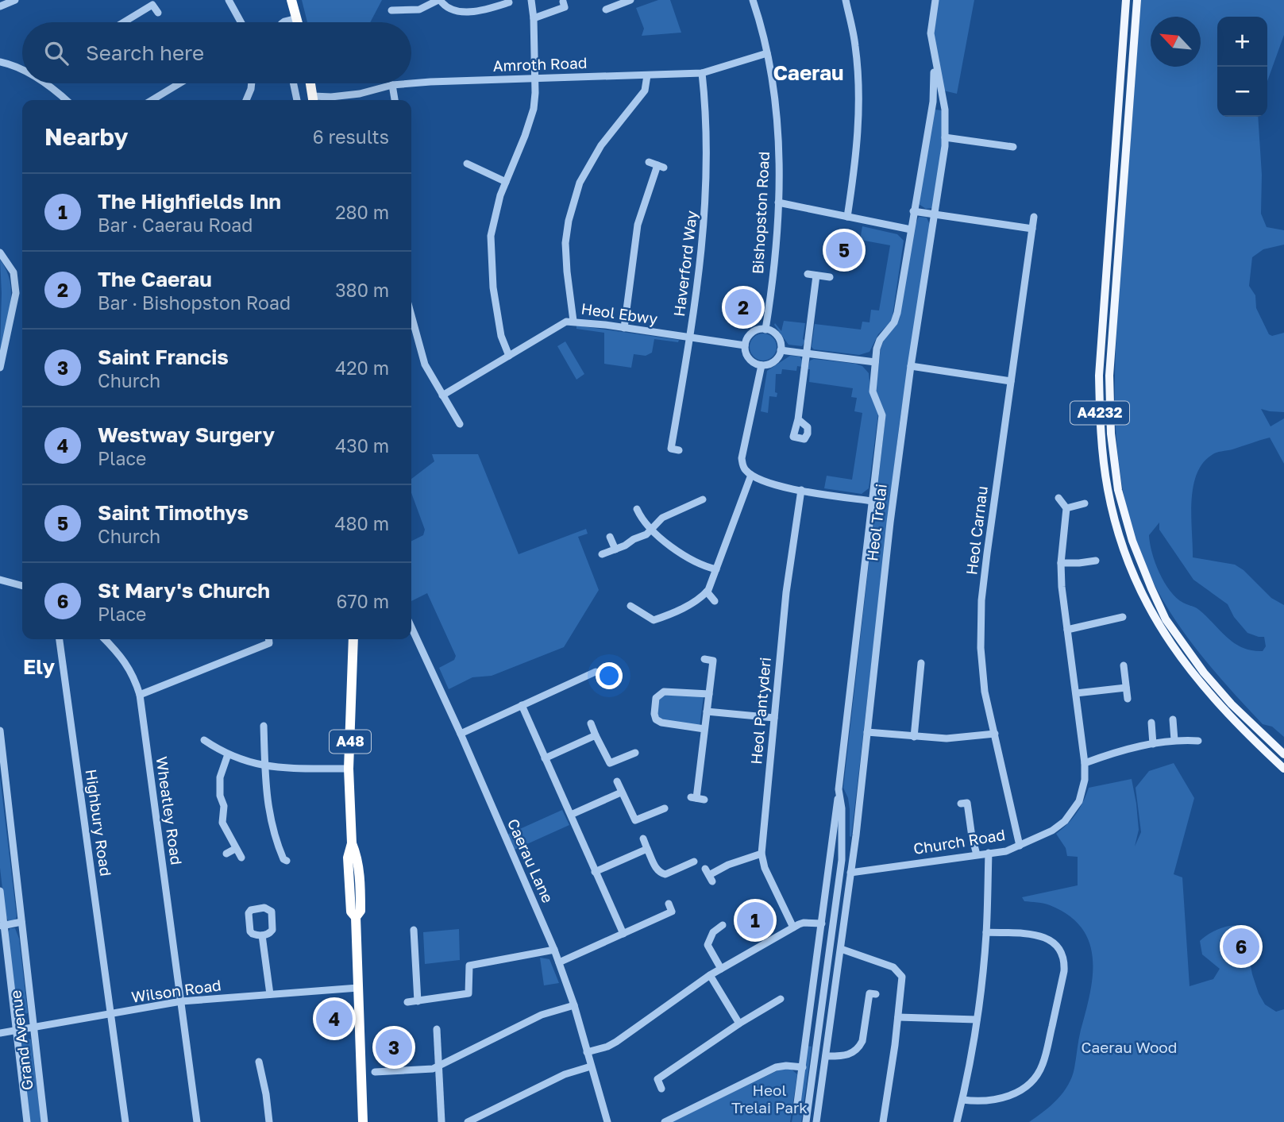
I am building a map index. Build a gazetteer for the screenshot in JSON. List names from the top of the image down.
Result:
{
  "streets": {
    "highway": ["A48"],
    "main road": ["A4232"],
    "street": [
      "Amroth Road",
      "Bishopston Road",
      "Haverford Way",
      "Heol Ebwy",
      "Heol Trelai",
      "Heol Carnau",
      "Heol Pantyderi",
      "Wheatley Road",
      "Highbury Road",
      "Church Road",
      "Caerau Lane",
      "Wilson Road",
      "Grand Avenue"
    ]
  },
  "crossings": [
    ["Amroth Road", "Bishopston Road"],
    ["Amroth Road", "Haverford Way"],
    ["Bishopston Road", "Heol Ebwy"],
    ["Haverford Way", "Heol Ebwy"],
    ["Heol Trelai", "Church Road"],
    ["Heol Carnau", "Church Road"],
    ["A48", "Wilson Road"],
    ["Wheatley Road", "Wilson Road"],
    ["Highbury Road", "Wilson Road"],
    ["Wilson Road", "Grand Avenue"]
  ],
  "districts": ["Caerau", "Ely"],
  "parks": ["Caerau Wood", "Heol Trelai Park"],
  "north": "top left",
  "page": {
    "map_buttons": ["+", "−"],
    "search": "Search here",
    "heading": ["Nearby", "6 results"],
    "list": [
      {
        "mark": "1",
        "name": "The Highfields Inn",
        "note": "Bar · Caerau Road",
        "value": "280 m"
      },
      {
        "mark": "2",
        "name": "The Caerau",
        "note": "Bar · Bishopston Road",
        "value": "380 m"
      },
      {
        "mark": "3",
        "name": "Saint Francis",
        "note": "Church",
        "value": "420 m"
      },
      {
        "mark": "4",
        "name": "Westway Surgery",
        "note": "Place",
        "value": "430 m"
      },
      {
        "mark": "5",
        "name": "Saint Timothys",
        "note": "Church",
        "value": "480 m"
      },
      {
        "mark": "6",
        "name": "St Mary's Church",
        "note": "Place",
        "value": "670 m"
      }
    ],
    "pins": [
      "5",
      "2",
      "1",
      "6",
      "4",
      "3"
    ]
  }
}
